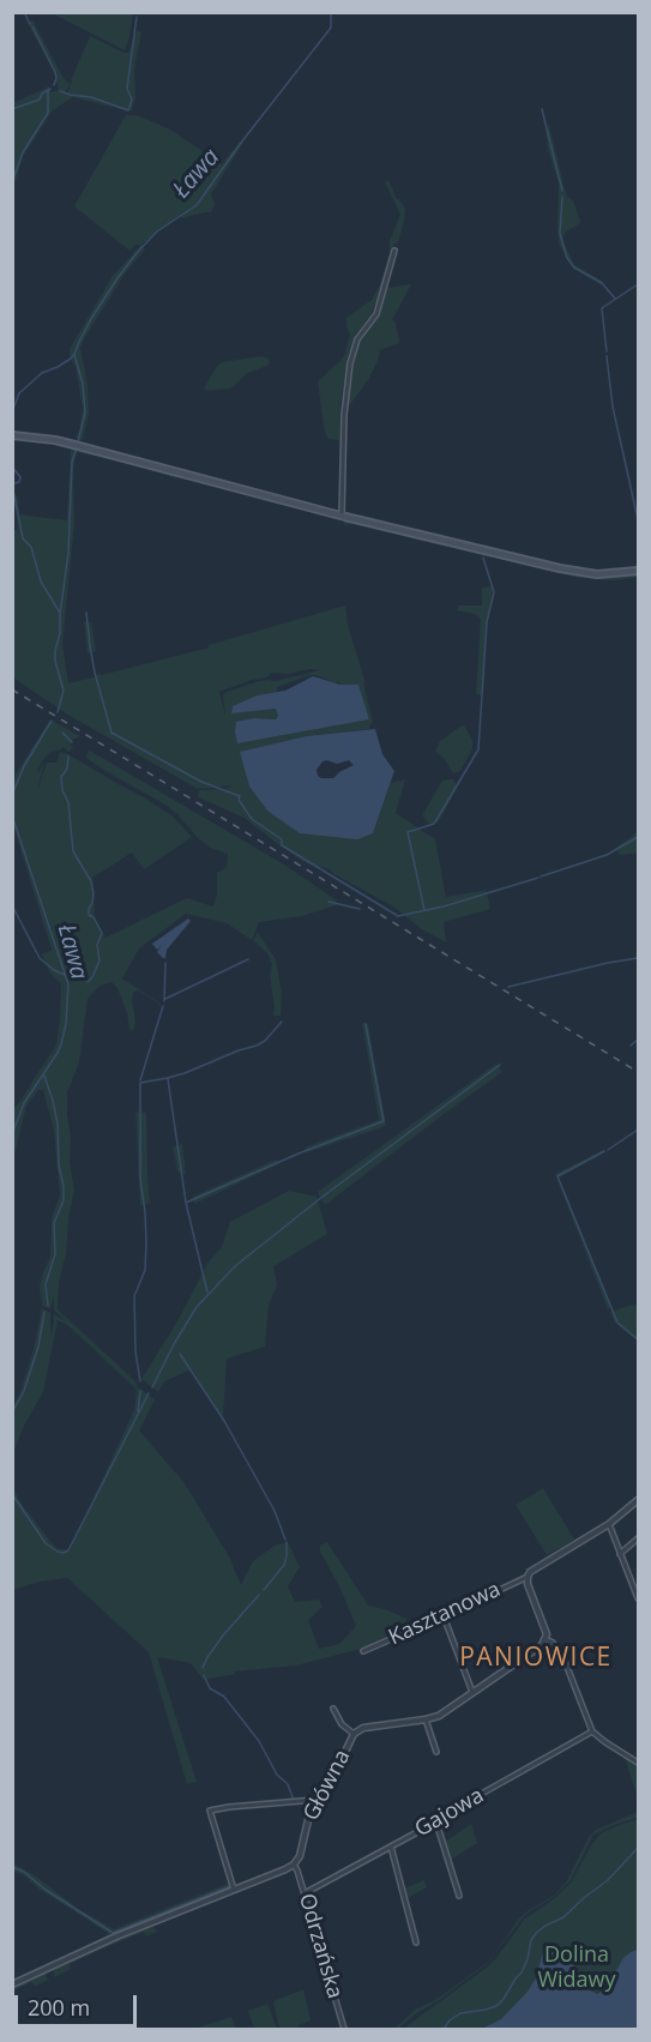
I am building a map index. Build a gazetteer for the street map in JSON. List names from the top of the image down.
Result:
{
  "streets": {
    "street": [
      "Kasztanowa",
      "Główna",
      "Gajowa",
      "Odrzańska"
    ]
  },
  "crossings": [
    ["Główna", "Odrzańska"],
    ["Gajowa", "Odrzańska"]
  ],
  "districts": ["PANIOWICE"],
  "water": ["Ława"],
  "parks": ["Dolina Widawy"],
  "scale_bar": "200 m"
}
